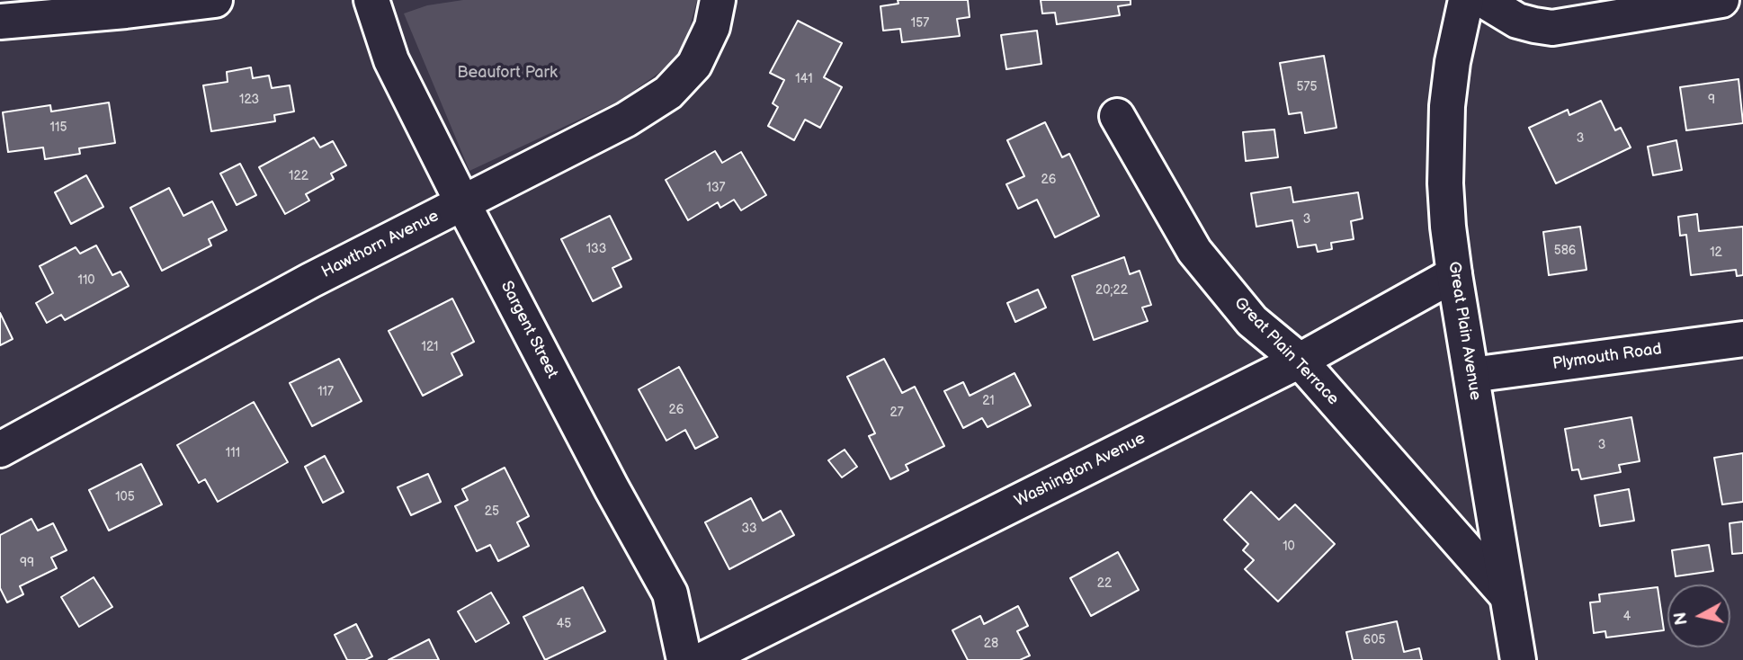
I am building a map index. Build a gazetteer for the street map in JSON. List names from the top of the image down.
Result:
{
  "streets": {
    "street": [
      "Hawthorn Avenue",
      "Sargent Street",
      "Great Plain Avenue",
      "Great Plain Terrace",
      "Plymouth Road",
      "Washington Avenue"
    ]
  },
  "crossings": [
    ["Hawthorn Avenue", "Sargent Street"],
    ["Great Plain Avenue", "Great Plain Terrace"],
    ["Great Plain Avenue", "Plymouth Road"],
    ["Great Plain Avenue", "Washington Avenue"],
    ["Great Plain Terrace", "Washington Avenue"]
  ],
  "parks": ["Beaufort Park"],
  "house_numbers": [
    "157",
    "141",
    "575",
    "123",
    "9",
    "115",
    "3",
    "122",
    "26",
    "137",
    "3",
    "133",
    "586",
    "12",
    "110",
    "20;22",
    "121",
    "117",
    "21",
    "26",
    "27",
    "3",
    "111",
    "105",
    "25",
    "33",
    "10",
    "99",
    "22",
    "4",
    "45",
    "605",
    "28"
  ],
  "north": "left"
}
